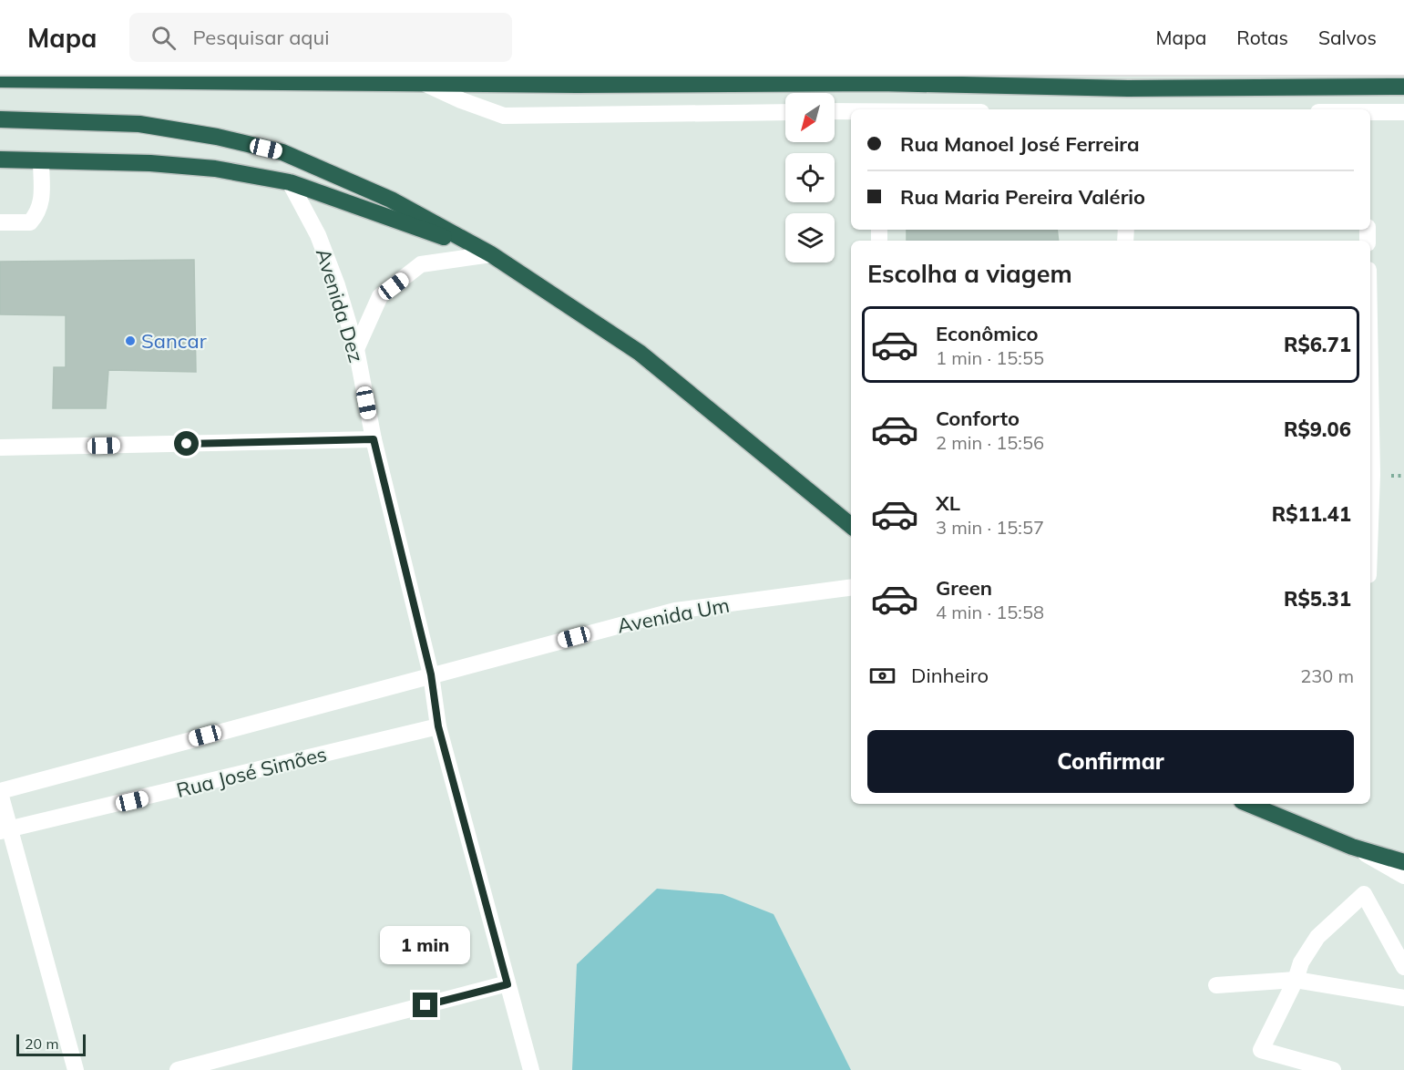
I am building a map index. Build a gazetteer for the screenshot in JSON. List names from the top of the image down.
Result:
{
  "streets": {
    "street": ["Avenida Dez", "Avenida Um", "Rua José Simões"]
  },
  "crossings": [
    ["Avenida Dez", "Avenida Um"],
    ["Avenida Dez", "Rua José Simões"]
  ],
  "places": ["Sancar"],
  "scale_bar": "20 m",
  "north": "bottom left",
  "page": {
    "header": "Mapa",
    "search": "Pesquisar aqui",
    "nav": ["Mapa", "Rotas", "Salvos"],
    "banner": ["Rua Manoel José Ferreira", "Rua Maria Pereira Valério"],
    "heading": "Escolha a viagem",
    "list": [
      {
        "name": "Econômico",
        "note": "1 min · 15:55",
        "value": "R$6.71"
      },
      {
        "name": "Conforto",
        "note": "2 min · 15:56",
        "value": "R$9.06"
      },
      {
        "name": "XL",
        "note": "3 min · 15:57",
        "value": "R$11.41"
      },
      {
        "name": "Green",
        "note": "4 min · 15:58",
        "value": "R$5.31"
      }
    ],
    "pay": ["Dinheiro", "230 m"],
    "buttons": "Confirmar",
    "bubble": "1 min",
    "scale": "20 m"
  }
}
